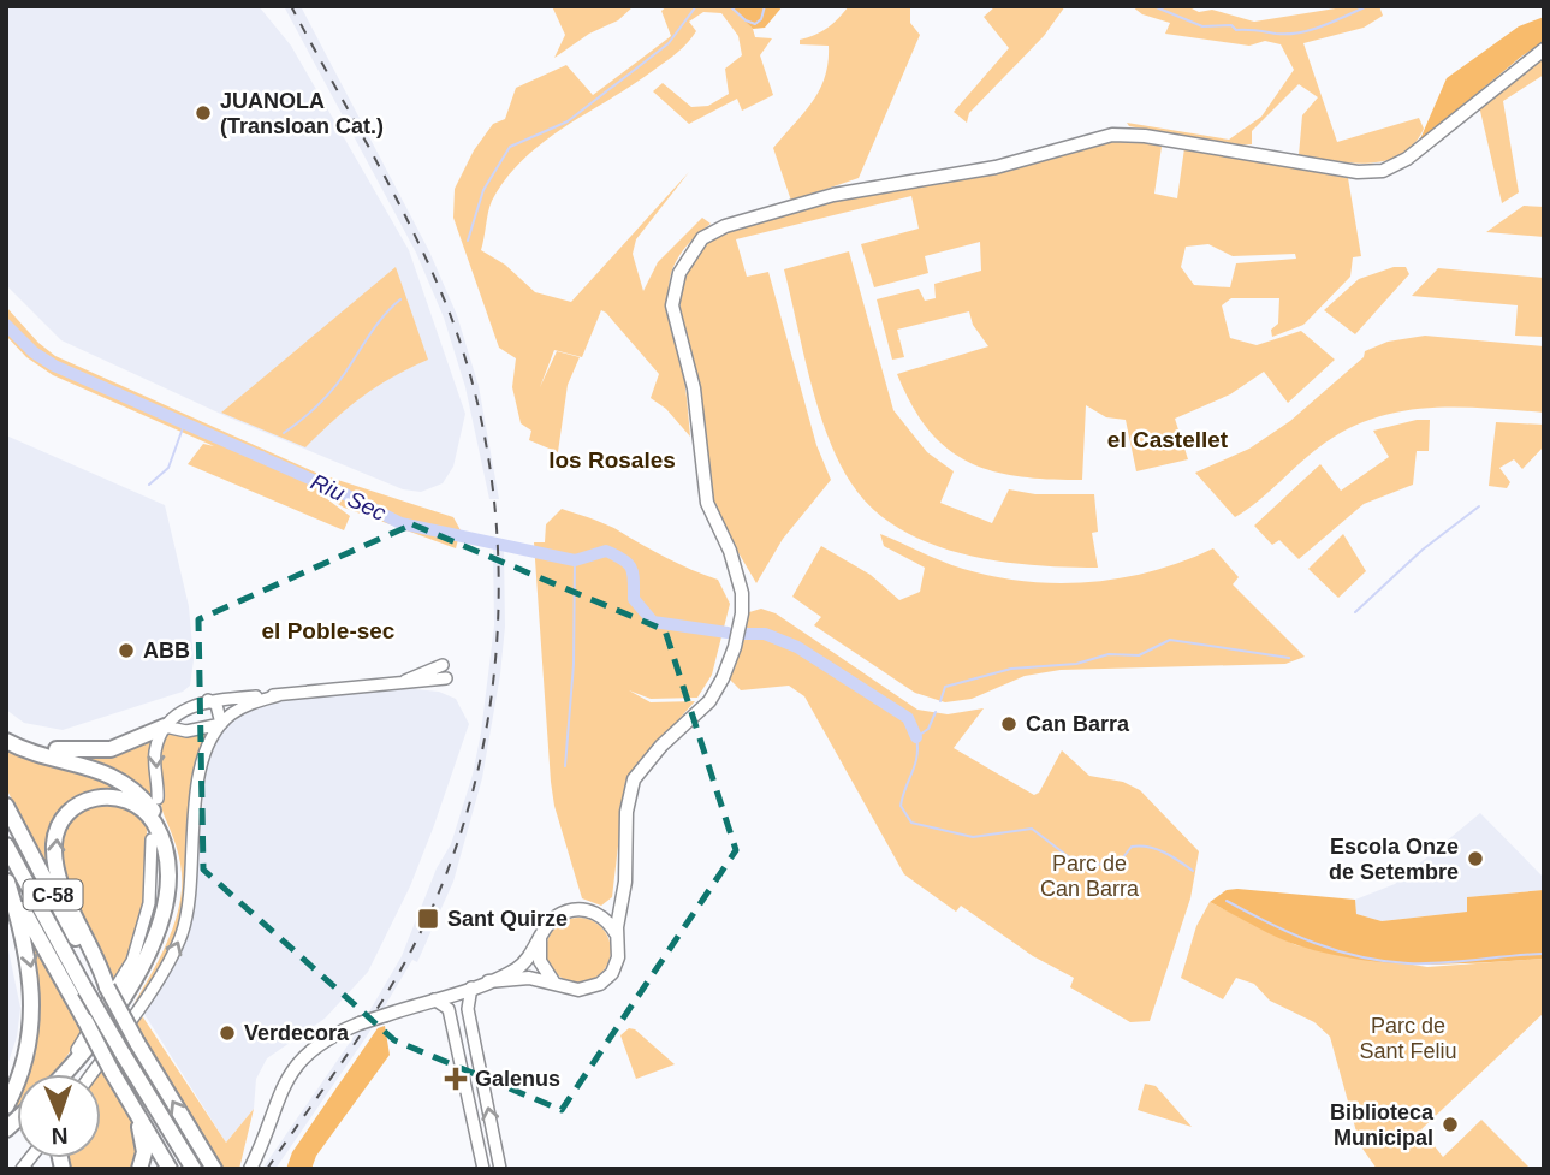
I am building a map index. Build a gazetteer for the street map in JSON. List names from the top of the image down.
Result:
{
  "streets": {
    "highway": ["C-58"]
  },
  "districts": ["el Castellet", "los Rosales", "el Poble-sec"],
  "water": ["Riu Sec"],
  "parks": ["Parc de Can Barra", "Parc de Sant Feliu"],
  "places": {
    "other": [
      "JUANOLA (Transloan Cat.)",
      "ABB",
      "Can Barra",
      "Escola Onze de Setembre",
      "Verdecora",
      "Biblioteca Municipal"
    ],
    "transit": ["Sant Quirze"],
    "health": ["Galenus"]
  },
  "north": "bottom"
}
